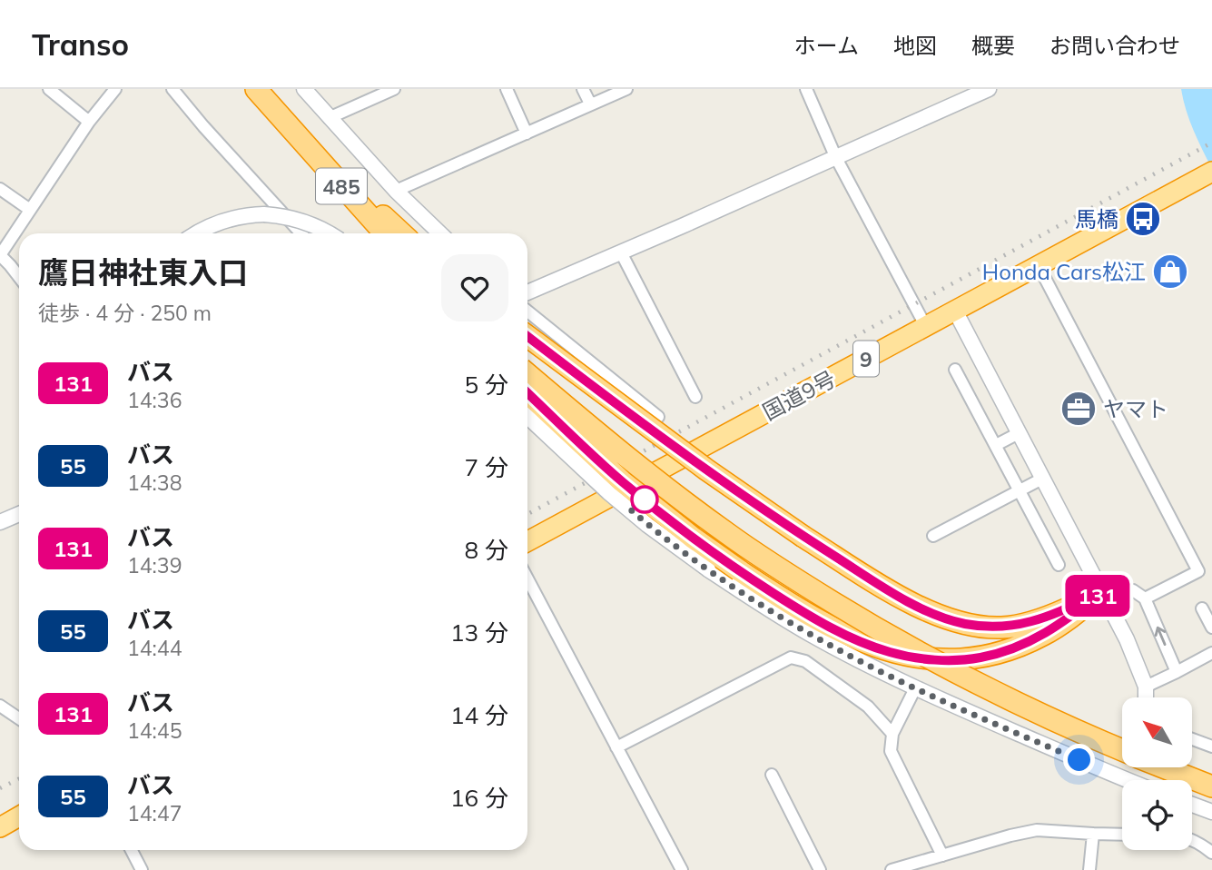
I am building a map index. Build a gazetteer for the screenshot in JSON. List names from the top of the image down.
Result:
{
  "streets": {
    "highway": ["485", "9", "国道9号"]
  },
  "places": {
    "bus stop": ["馬橋"],
    "shop": ["Honda Cars松江"],
    "office": ["ヤマト"]
  },
  "lines": ["bus line 131"],
  "north": "top left",
  "page": {
    "header": "Transo",
    "nav": [
      "ホーム",
      "地図",
      "概要",
      "お問い合わせ"
    ],
    "on_map": "131",
    "heading": ["鷹日神社東入口", "徒歩 · 4 分 · 250 m"],
    "list": [
      {
        "mark": "131",
        "name": "バス",
        "note": "14:36",
        "value": "5 分"
      },
      {
        "mark": "55",
        "name": "バス",
        "note": "14:38",
        "value": "7 分"
      },
      {
        "mark": "131",
        "name": "バス",
        "note": "14:39",
        "value": "8 分"
      },
      {
        "mark": "55",
        "name": "バス",
        "note": "14:44",
        "value": "13 分"
      },
      {
        "mark": "131",
        "name": "バス",
        "note": "14:45",
        "value": "14 分"
      },
      {
        "mark": "55",
        "name": "バス",
        "note": "14:47",
        "value": "16 分"
      }
    ]
  }
}
